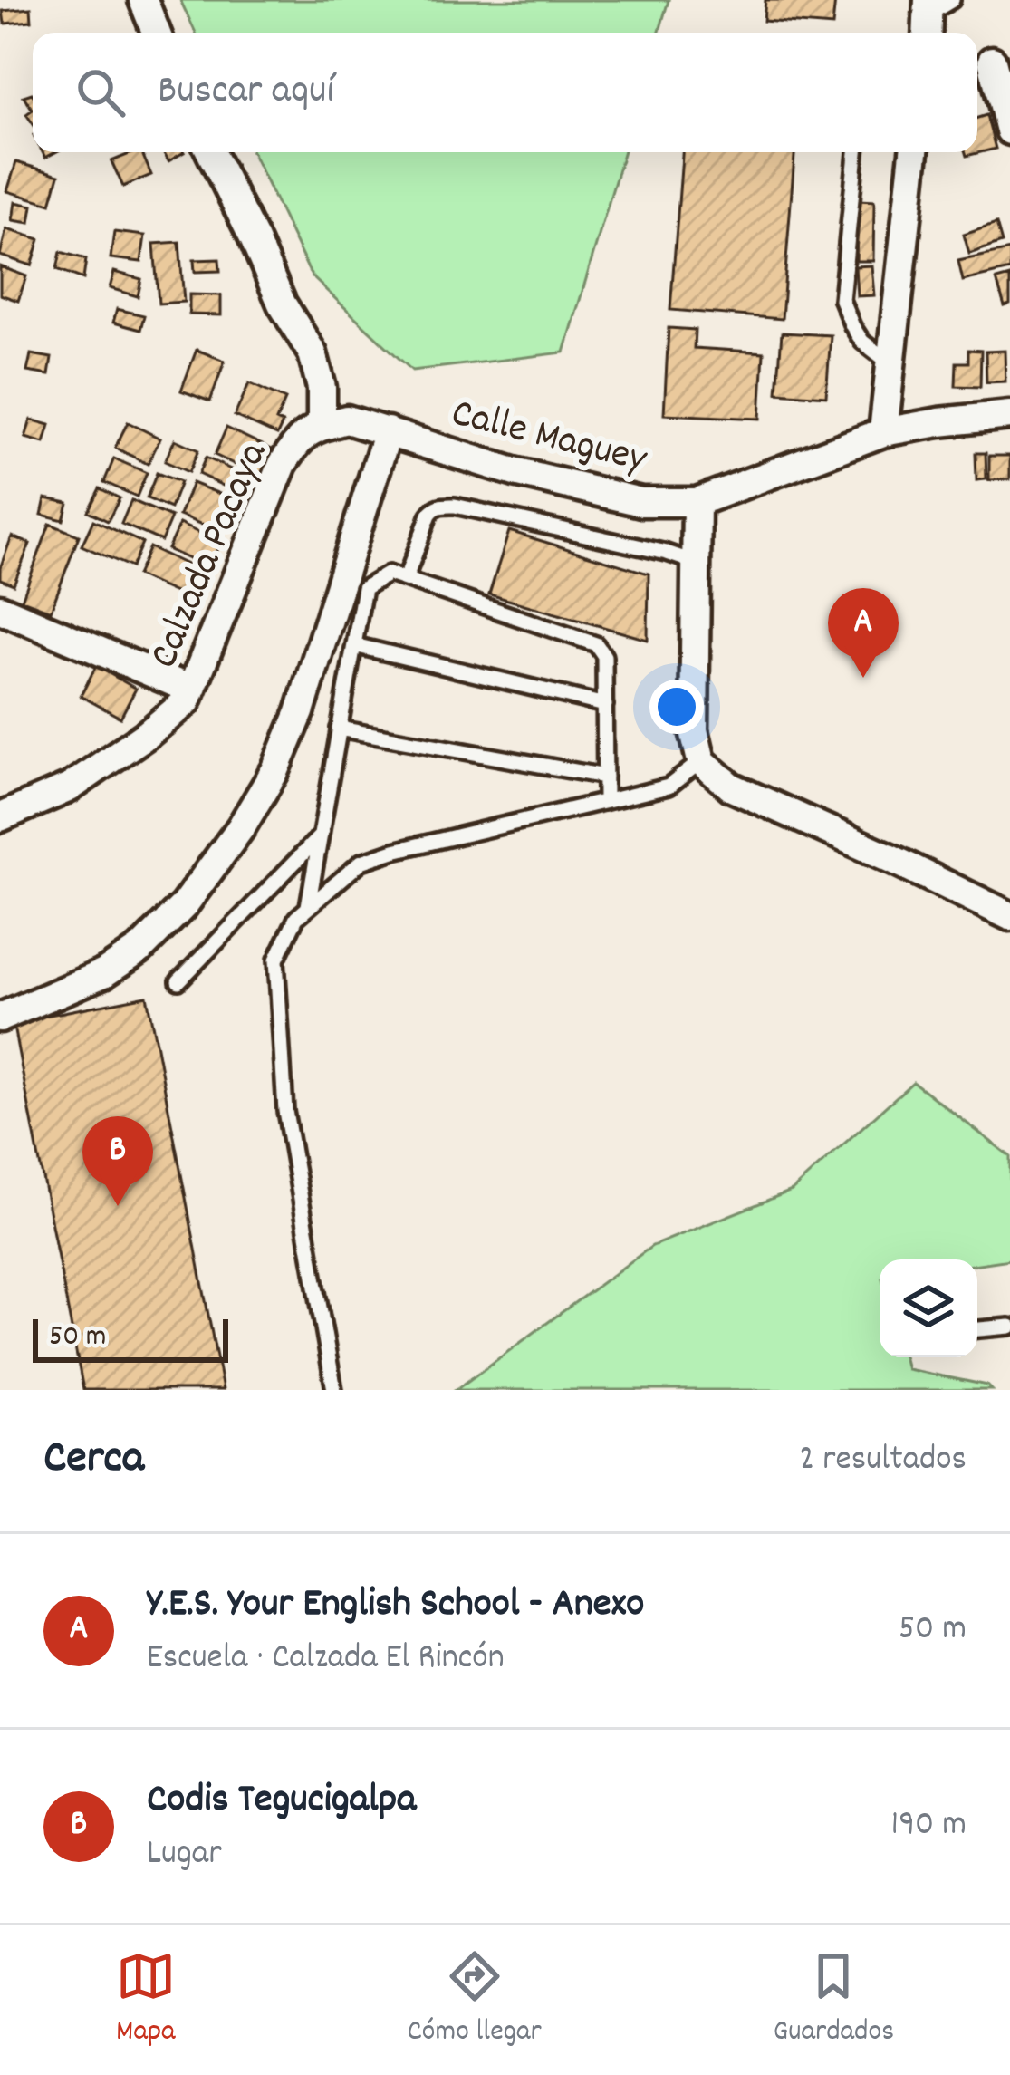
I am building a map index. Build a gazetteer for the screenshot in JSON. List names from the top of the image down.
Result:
{
  "streets": {
    "street": ["Calle Maguey", "Calzada Pacaya"]
  },
  "crossings": [
    ["Calle Maguey", "Calzada Pacaya"]
  ],
  "scale_bar": "50 m",
  "page": {
    "search": "Buscar aquí",
    "pins": ["A", "B"],
    "scale": "50 m",
    "heading": ["Cerca", "2 resultados"],
    "list": [
      {
        "mark": "A",
        "name": "Y.E.S. Your English School - Anexo",
        "note": "Escuela · Calzada El Rincón",
        "value": "50 m"
      },
      {
        "mark": "B",
        "name": "Codis Tegucigalpa",
        "note": "Lugar",
        "value": "190 m"
      }
    ],
    "nav": ["Mapa", "Cómo llegar", "Guardados"]
  }
}
